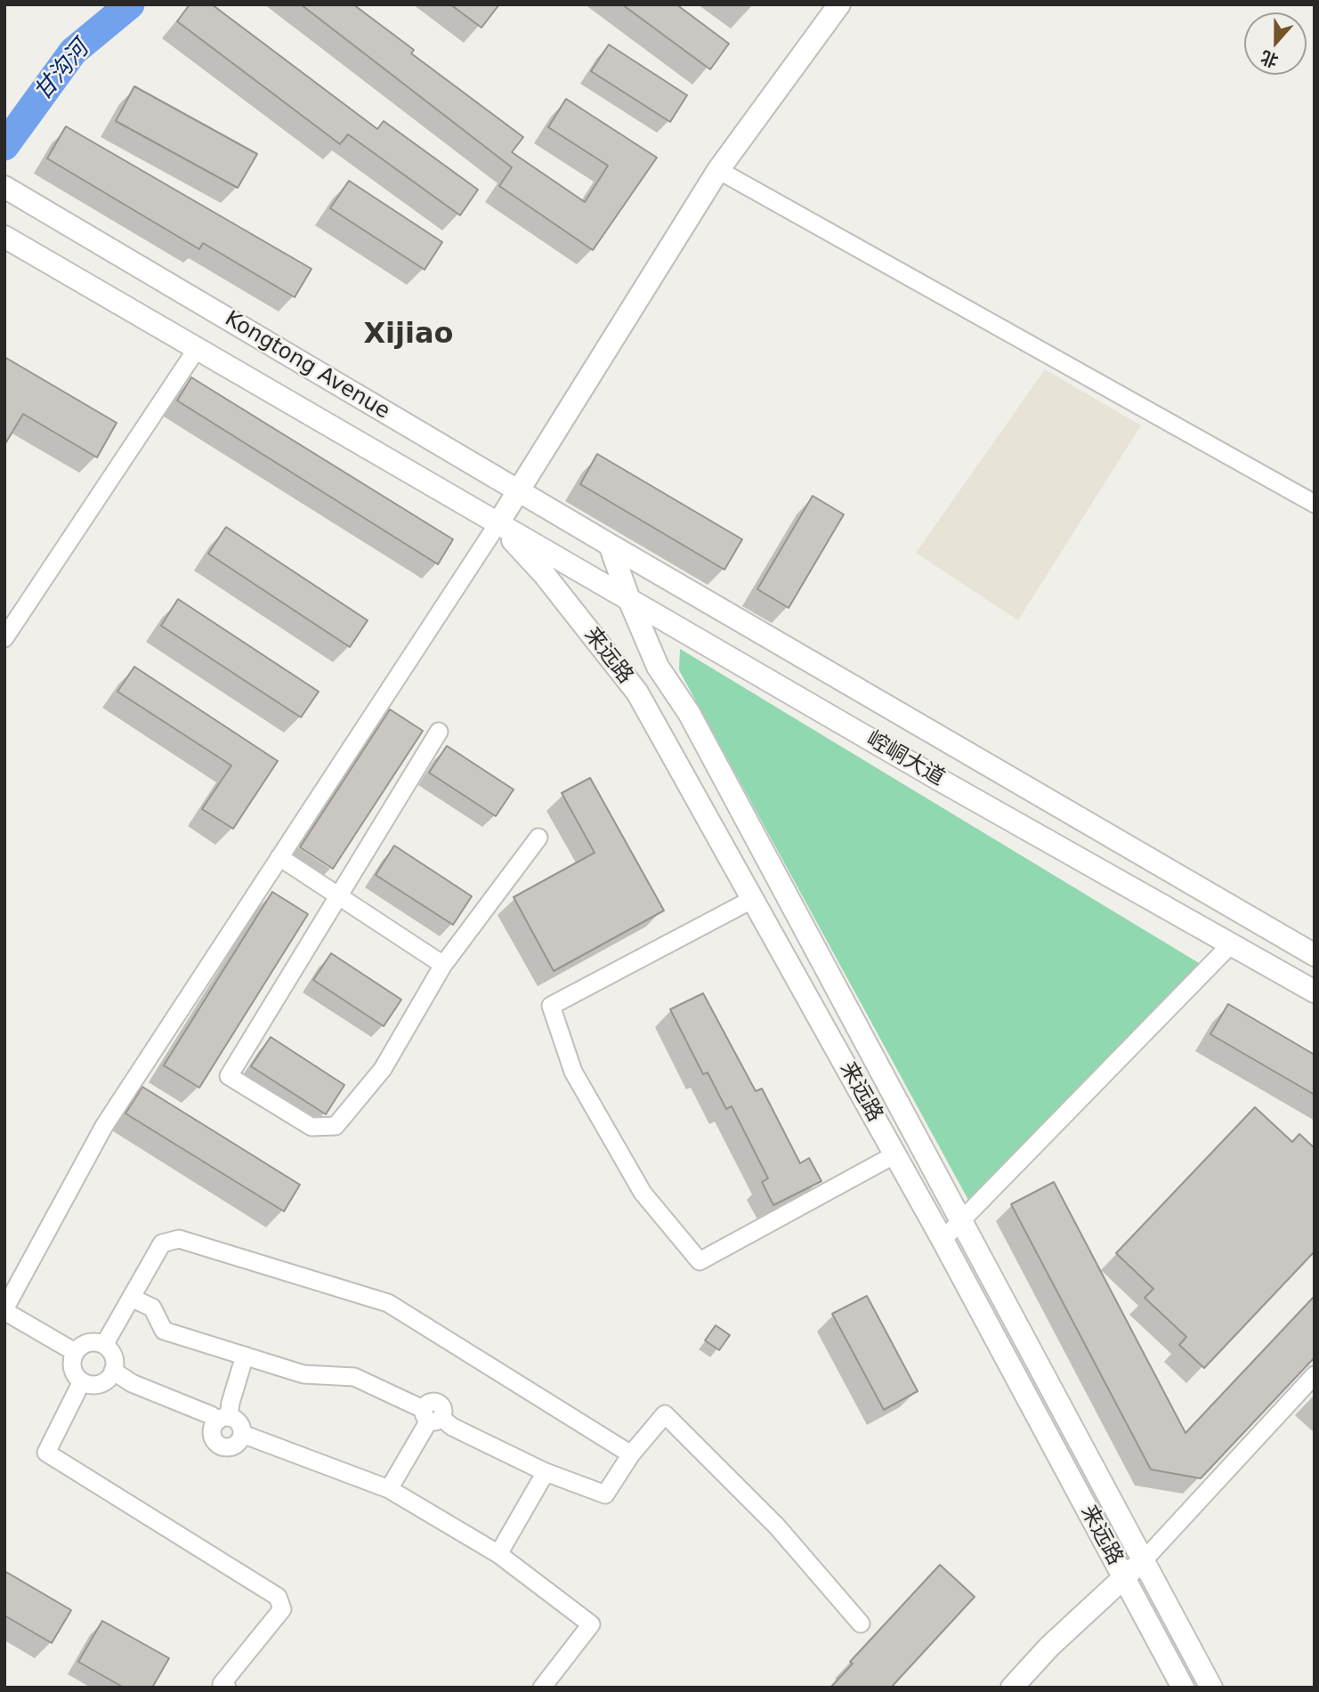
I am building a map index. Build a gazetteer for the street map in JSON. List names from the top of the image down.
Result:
{
  "streets": {
    "main road": ["Kongtong Avenue", "来远路", "崆峒大道"]
  },
  "crossings": [
    ["Kongtong Avenue", "来远路"],
    ["Kongtong Avenue", "崆峒大道"],
    ["来远路", "崆峒大道"]
  ],
  "districts": ["Xijiao"],
  "water": ["甘沟河"],
  "north": "bottom"
}
